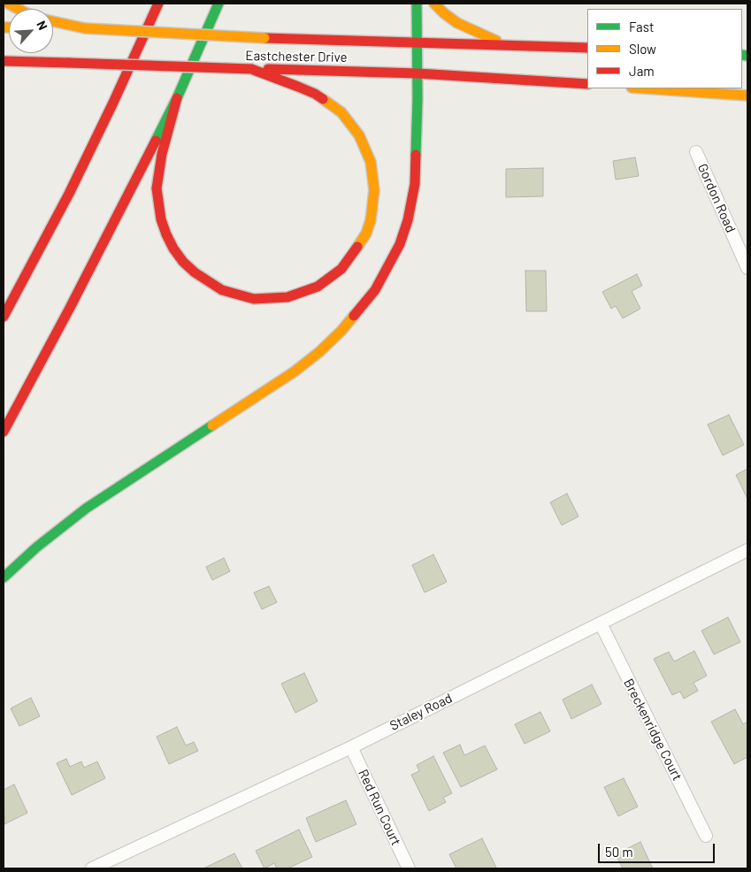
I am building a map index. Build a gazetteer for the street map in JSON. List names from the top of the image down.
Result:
{
  "streets": {
    "highway": ["Eastchester Drive"],
    "street": [
      "Gordon Road",
      "Staley Road",
      "Breckenridge Court",
      "Red Run Court"
    ]
  },
  "crossings": [
    ["Staley Road", "Breckenridge Court"],
    ["Staley Road", "Red Run Court"]
  ],
  "legend": ["Fast", "Slow", "Jam"],
  "scale_bar": "50 m",
  "north": "top right"
}
